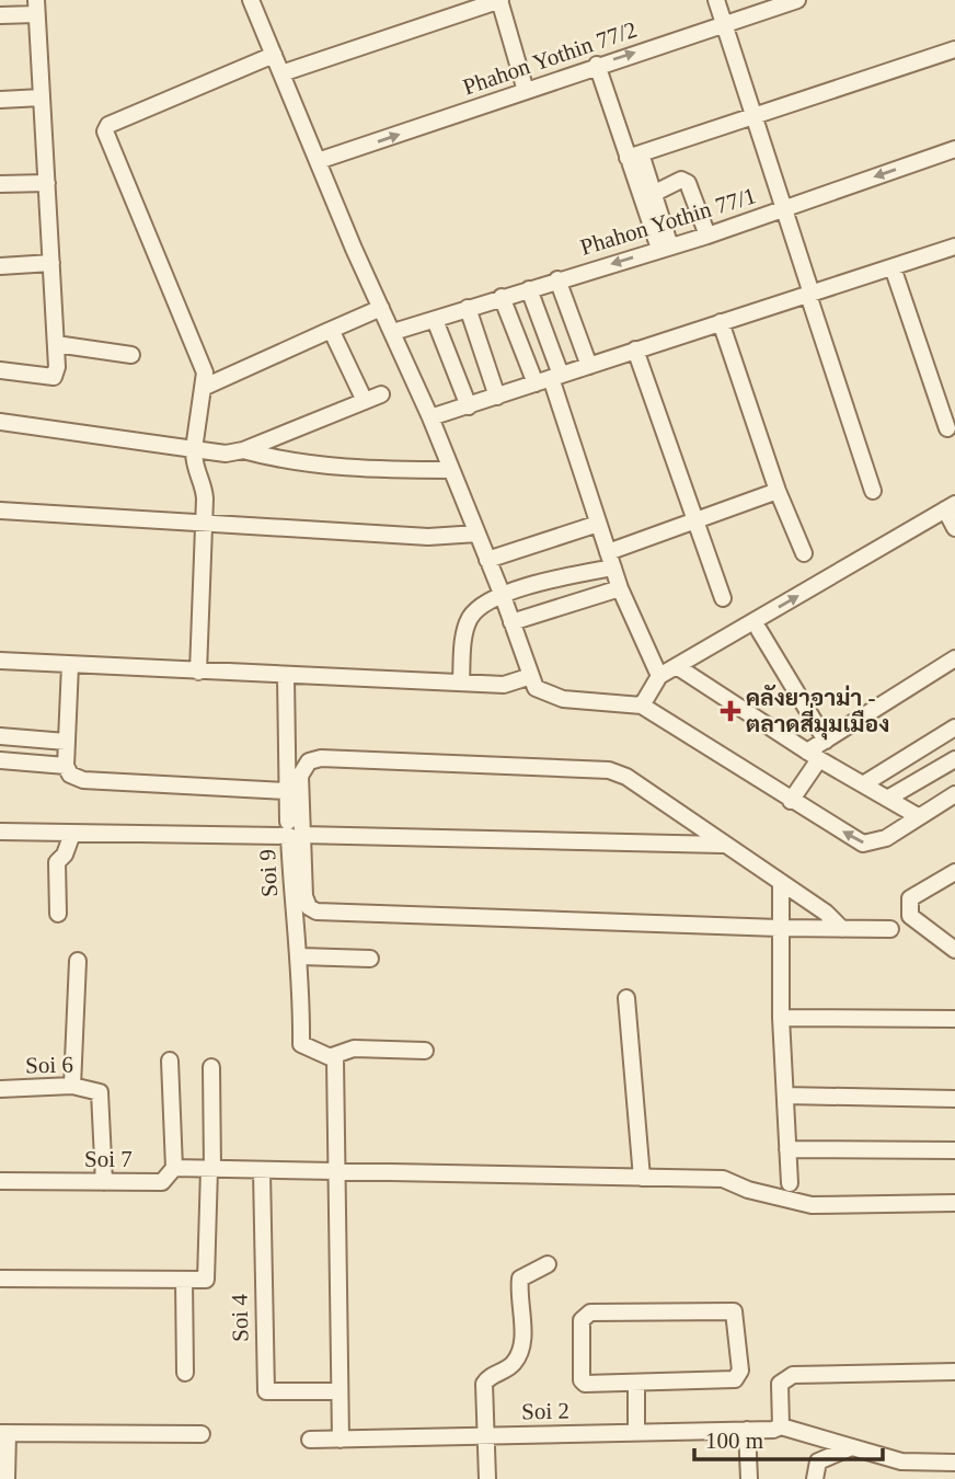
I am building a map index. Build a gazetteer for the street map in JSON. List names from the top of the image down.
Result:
{
  "streets": {
    "street": [
      "Phahon Yothin 77/2",
      "Phahon Yothin 77/1",
      "Soi 9",
      "Soi 6",
      "Soi 7",
      "Soi 4",
      "Soi 2"
    ]
  },
  "crossings": [
    ["Soi 6", "Soi 7"],
    ["Soi 7", "Soi 4"]
  ],
  "places": {
    "health": ["คลังยาอาม่า - ตลาดสี่มุมเมือง"]
  },
  "scale_bar": "100 m"
}
